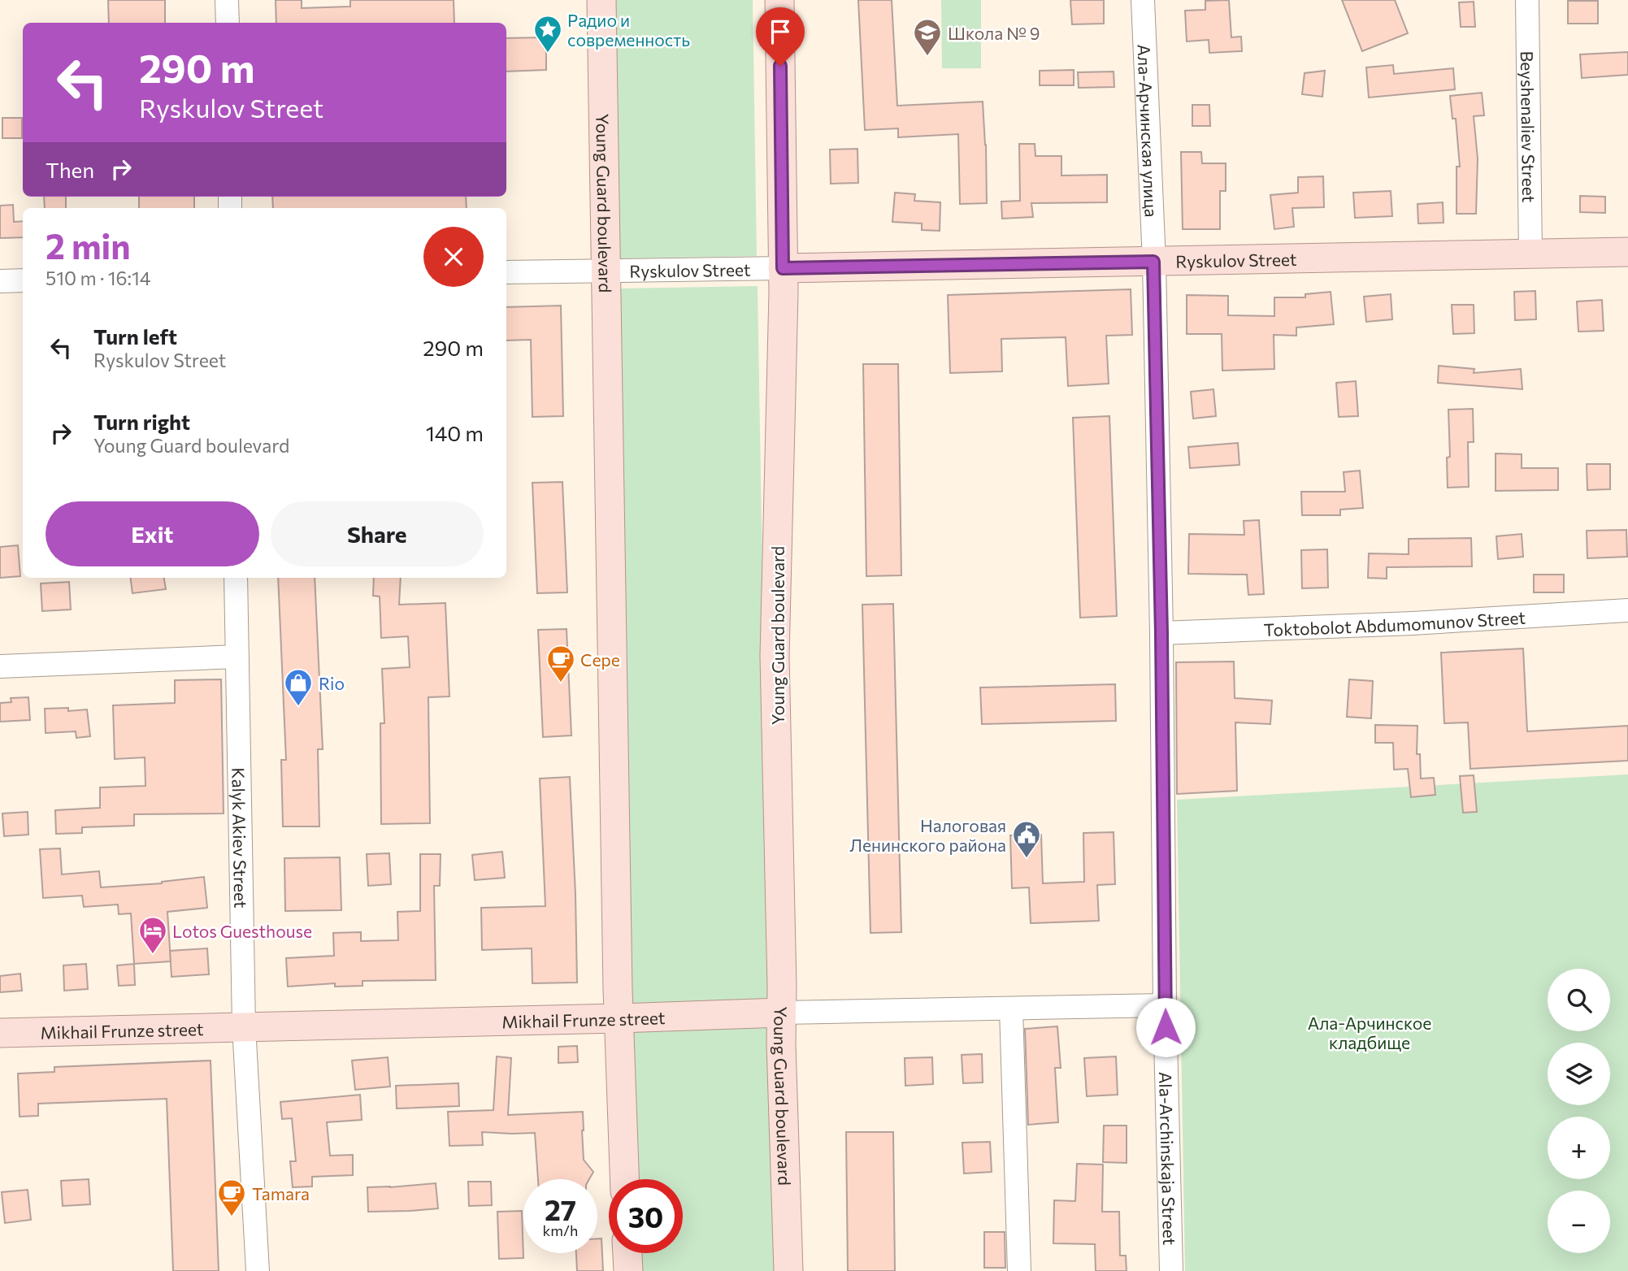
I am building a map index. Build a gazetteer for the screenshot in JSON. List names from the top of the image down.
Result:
{
  "streets": {
    "main road": ["Young Guard boulevard", "Ryskulov Street", "Mikhail Frunze street"],
    "street": [
      "Beyshenaliev Street",
      "Ала-Арчинская улица",
      "Toktobolot Abdumomunov Street",
      "Kalyk Akiev Street",
      "Ala-Archinskaja Street"
    ]
  },
  "crossings": [
    ["Beyshenaliev Street", "Ryskulov Street"],
    ["Ала-Арчинская улица", "Ryskulov Street"],
    ["Ала-Арчинская улица", "Ala-Archinskaja Street"],
    ["Young Guard boulevard", "Ryskulov Street"],
    ["Young Guard boulevard", "Mikhail Frunze street"],
    ["Ryskulov Street", "Ala-Archinskaja Street"],
    ["Toktobolot Abdumomunov Street", "Ala-Archinskaja Street"],
    ["Kalyk Akiev Street", "Mikhail Frunze street"],
    ["Mikhail Frunze street", "Ala-Archinskaja Street"]
  ],
  "parks": ["Ала-Арчинское кладбище"],
  "places": {
    "place": ["Радио и современность"],
    "school or university": ["Школа № 9"],
    "cafe": ["Сере", "Tamara"],
    "shop": ["Rio"],
    "public building": ["Налоговая Ленинского района"],
    "hotel": ["Lotos Guesthouse"]
  },
  "page": {
    "turn": ["290 m", "Ryskulov Street"],
    "then": "Then",
    "heading": ["2 min", "510 m · 16:14"],
    "list": [
      {
        "name": "Turn left",
        "note": "Ryskulov Street",
        "value": "290 m"
      },
      {
        "name": "Turn right",
        "note": "Young Guard boulevard",
        "value": "140 m"
      }
    ],
    "buttons": ["Exit", "Share"],
    "map_buttons": ["+", "−"],
    "speed": "27 km/h",
    "limit": "30"
  }
}
